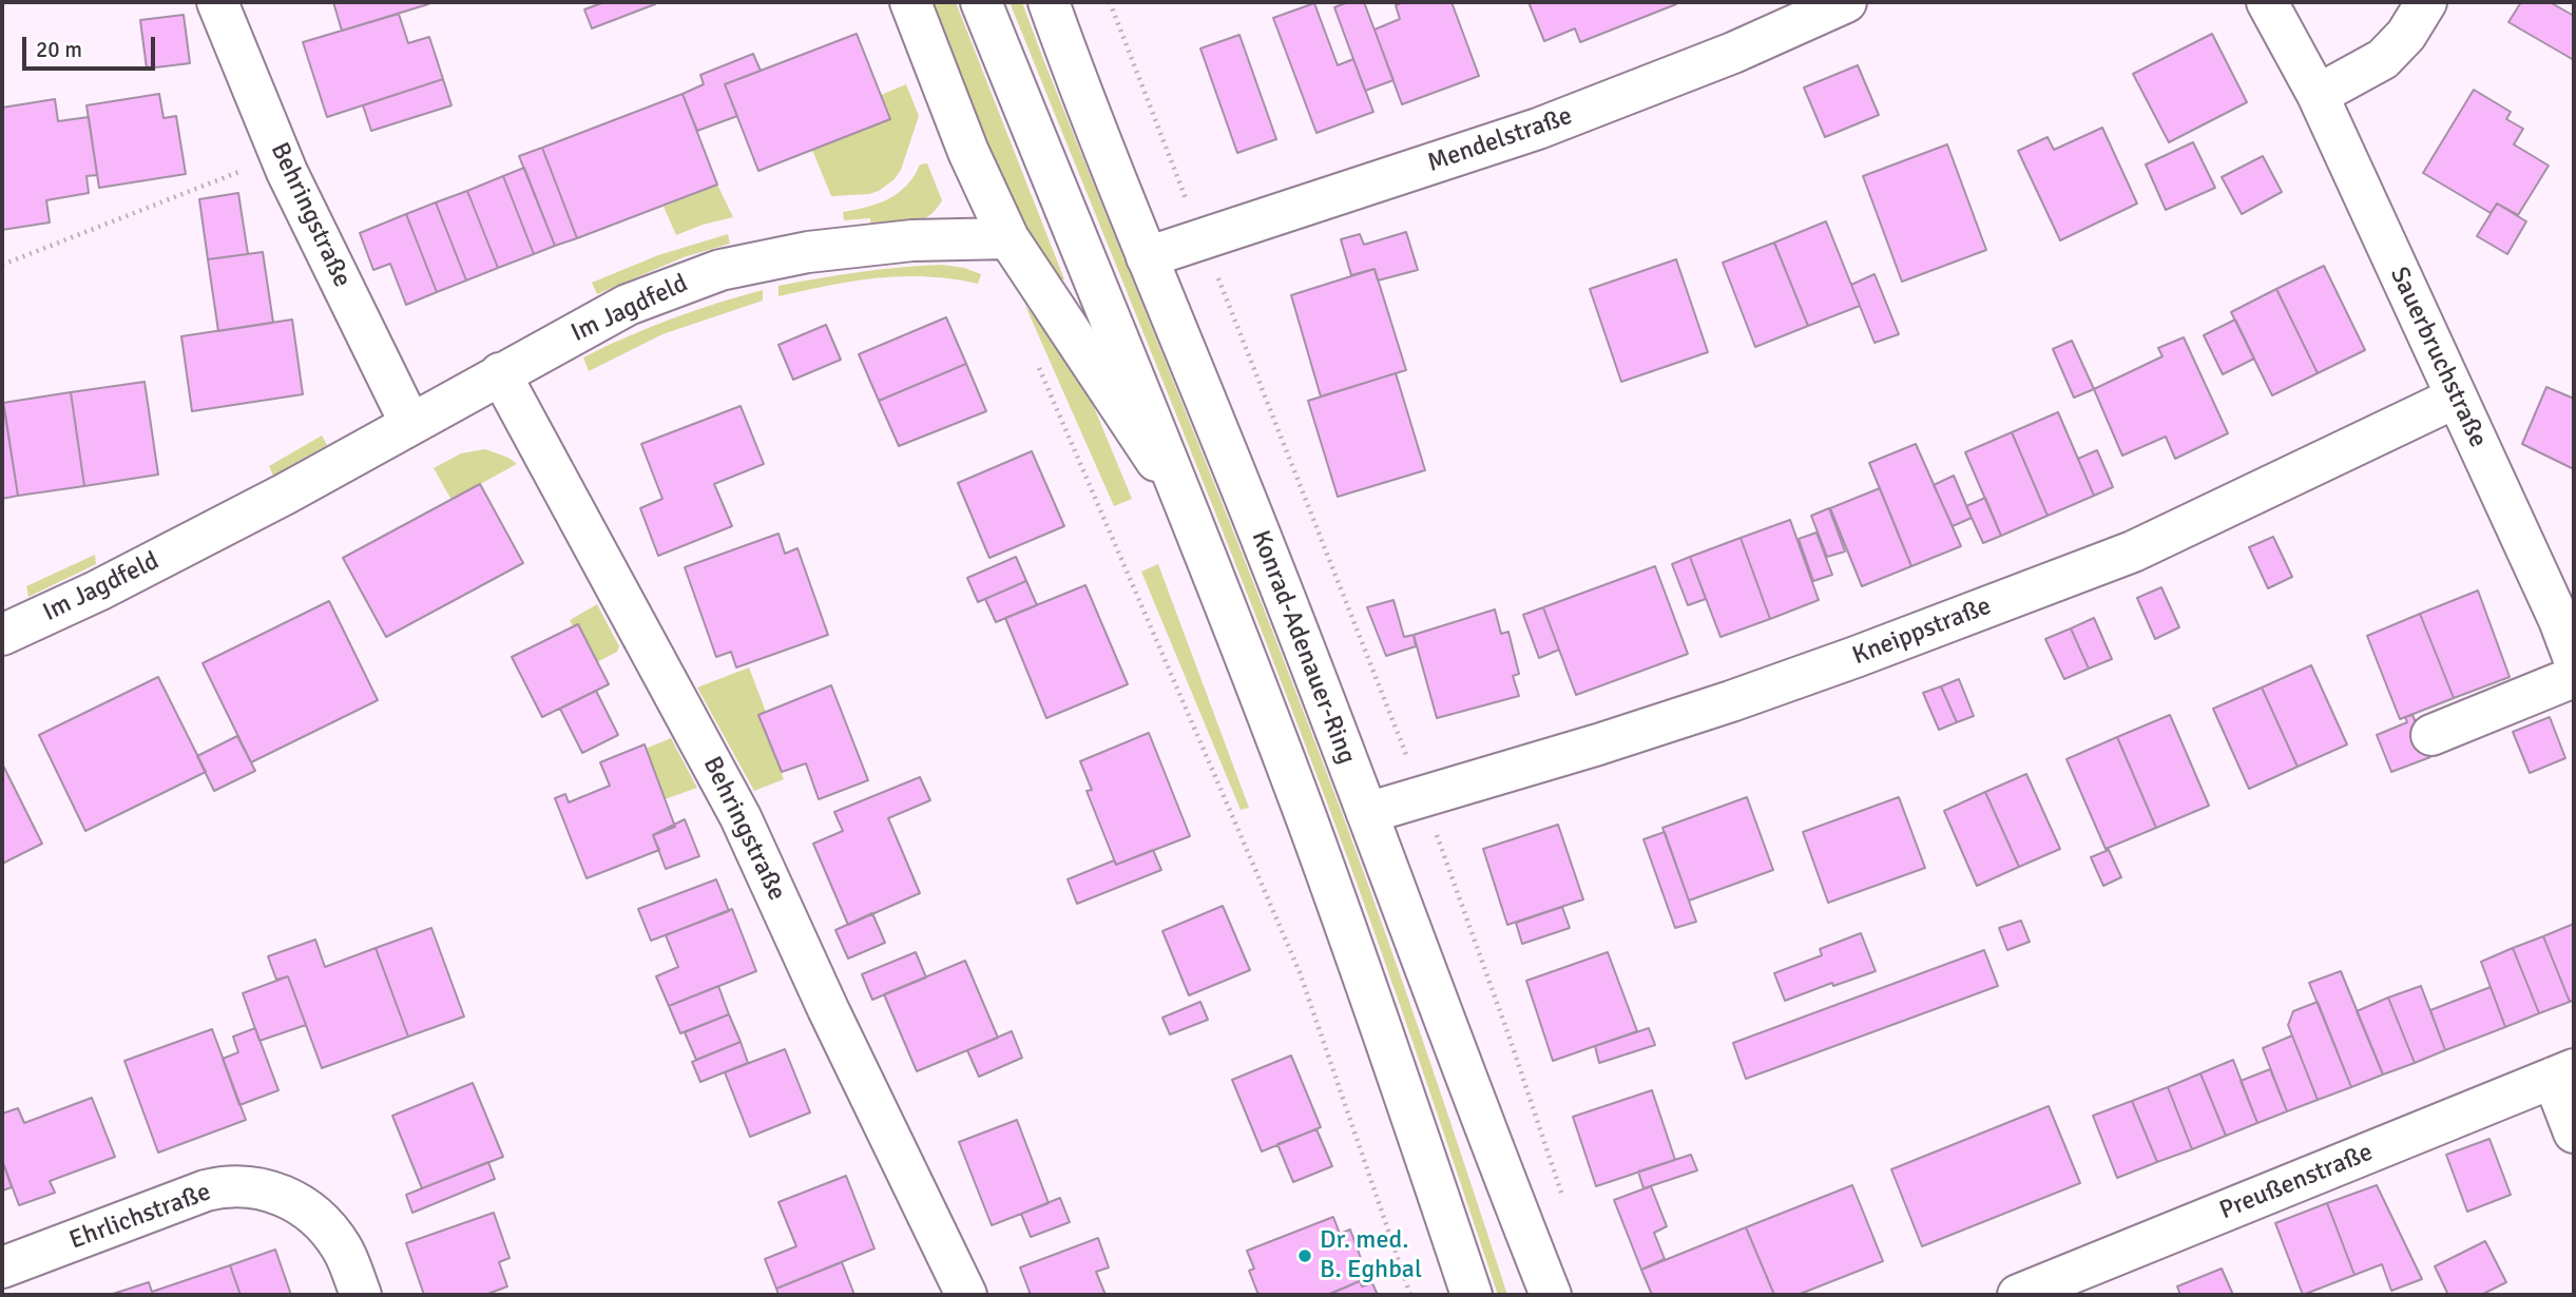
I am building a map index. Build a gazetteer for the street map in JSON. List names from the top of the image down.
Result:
{
  "streets": {
    "street": [
      "Mendelstraße",
      "Behringstraße",
      "Im Jagdfeld",
      "Sauerbruchstraße",
      "Kneippstraße",
      "Konrad-Adenauer-Ring",
      "Preußenstraße",
      "Ehrlichstraße"
    ]
  },
  "crossings": [
    ["Mendelstraße", "Konrad-Adenauer-Ring"],
    ["Behringstraße", "Im Jagdfeld"],
    ["Sauerbruchstraße", "Kneippstraße"],
    ["Kneippstraße", "Konrad-Adenauer-Ring"]
  ],
  "places": ["Dr. med. B. Eghbal"],
  "scale_bar": "20 m"
}
